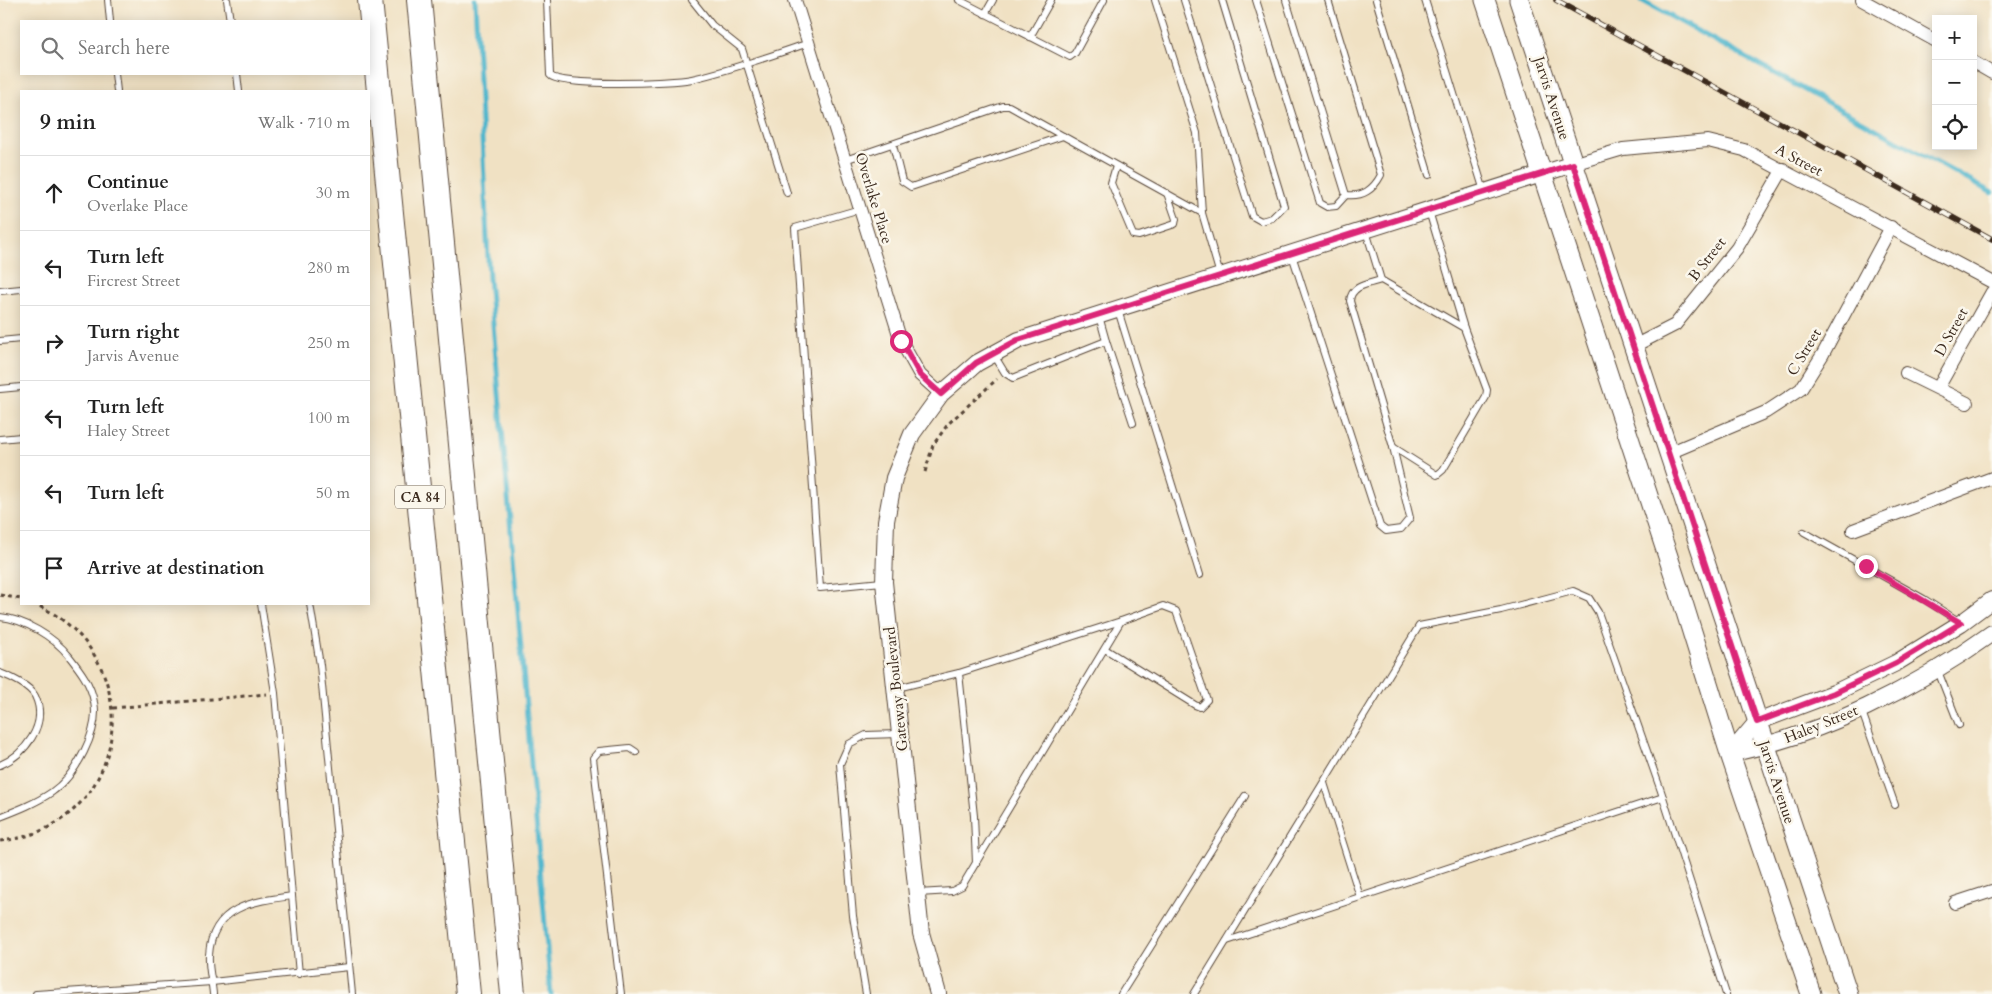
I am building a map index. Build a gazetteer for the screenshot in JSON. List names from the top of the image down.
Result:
{
  "streets": {
    "highway": ["CA 84"],
    "main road": ["Jarvis Avenue"],
    "street": [
      "A Street",
      "Overlake Place",
      "B Street",
      "D Street",
      "C Street",
      "Gateway Boulevard",
      "Haley Street"
    ]
  },
  "crossings": [
    ["Jarvis Avenue", "A Street"],
    ["Jarvis Avenue", "B Street"],
    ["Jarvis Avenue", "C Street"],
    ["Jarvis Avenue", "Gateway Boulevard"],
    ["Jarvis Avenue", "Haley Street"],
    ["A Street", "B Street"],
    ["A Street", "C Street"],
    ["A Street", "Gateway Boulevard"],
    ["Overlake Place", "Gateway Boulevard"]
  ],
  "page": {
    "map_buttons": ["+", "−"],
    "search": "Search here",
    "heading": ["9 min", "Walk · 710 m"],
    "list": [
      ["Continue", "Overlake Place", "30 m"],
      ["Turn left", "Fircrest Street", "280 m"],
      ["Turn right", "Jarvis Avenue", "250 m"],
      ["Turn left", "Haley Street", "100 m"],
      ["Turn left", "50 m"],
      "Arrive at destination"
    ]
  }
}
